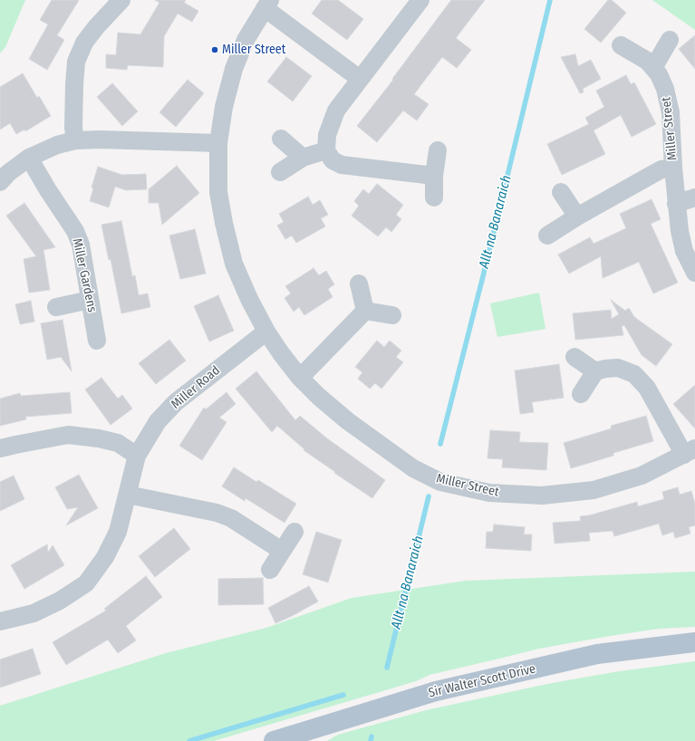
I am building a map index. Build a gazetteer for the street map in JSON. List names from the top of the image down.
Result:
{
  "streets": {
    "main road": ["Sir Walter Scott Drive"],
    "street": ["Miller Street", "Miller Gardens", "Miller Road"]
  },
  "crossings": [
    ["Miller Street", "Miller Road"]
  ],
  "water": ["Allt na Banaraich"],
  "places": ["Miller Street"]
}
